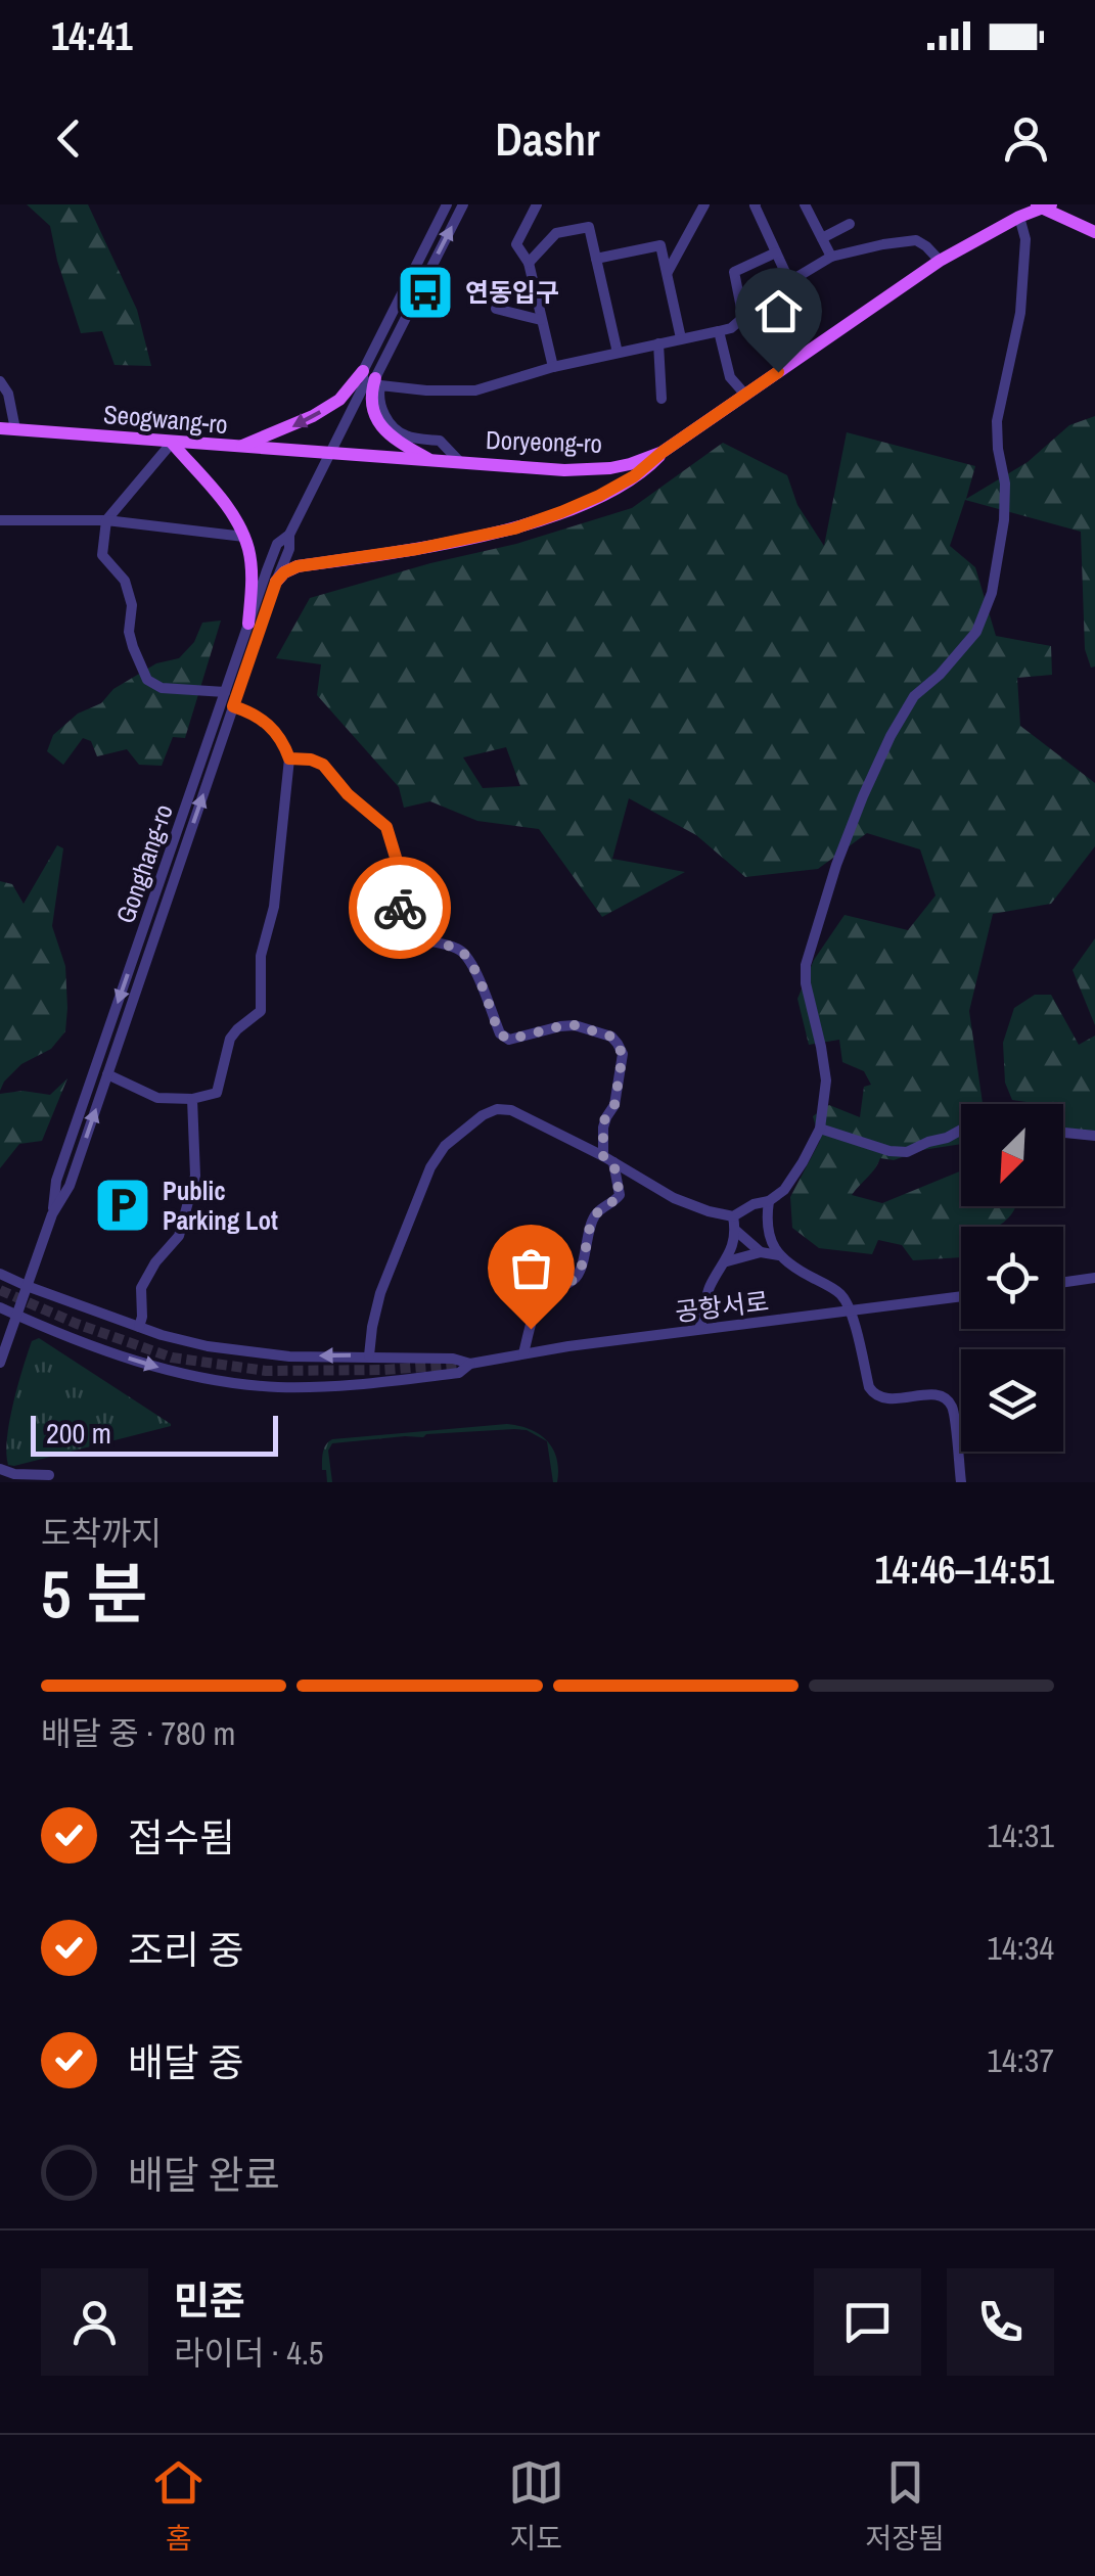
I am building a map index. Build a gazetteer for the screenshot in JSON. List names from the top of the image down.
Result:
{
  "streets": {
    "main road": ["Seogwang-ro", "Doryeong-ro"],
    "street": ["Gonghang-ro", "공항서로"]
  },
  "crossings": [
    ["Seogwang-ro", "Doryeong-ro"],
    ["Seogwang-ro", "Gonghang-ro"],
    ["Doryeong-ro", "Gonghang-ro"]
  ],
  "places": {
    "bus stop": ["연동입구"],
    "parking": ["Public Parking Lot"]
  },
  "scale_bar": "200 m",
  "north": "bottom left",
  "page": {
    "status": "14:41",
    "header": "Dashr",
    "scale": "200 m",
    "heading": ["5 분", "도착까지", "14:46–14:51"],
    "panel": ["민준", "라이더 · 4.5"],
    "bar": "배달 중 · 780 m",
    "list": [
      ["접수됨", "14:31"],
      ["조리 중", "14:34"],
      ["배달 중", "14:37"],
      "배달 완료"
    ],
    "tabs": ["홈", "지도", "저장됨"]
  }
}
